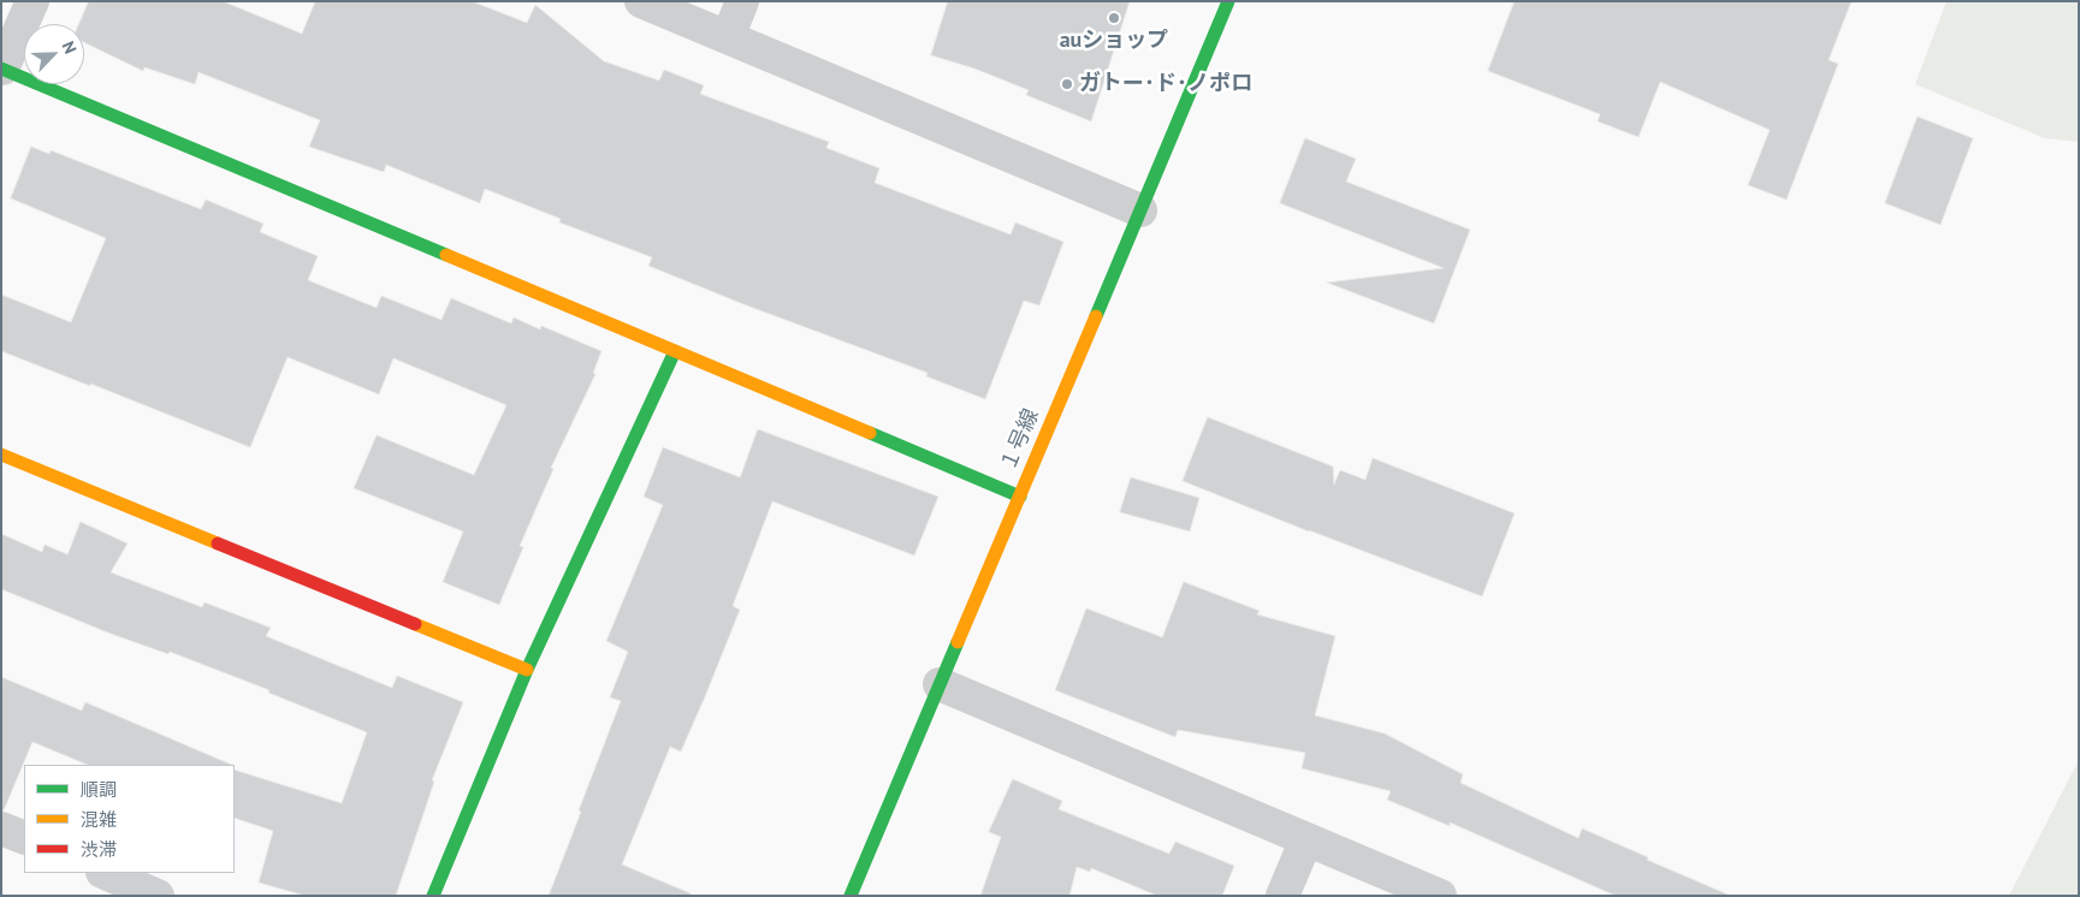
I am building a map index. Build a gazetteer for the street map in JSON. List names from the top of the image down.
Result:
{
  "streets": {
    "street": ["１号線"]
  },
  "places": ["auショップ", "ガトー･ド･ノポロ"],
  "legend": ["順調", "混雑", "渋滞"],
  "north": "top right"
}
